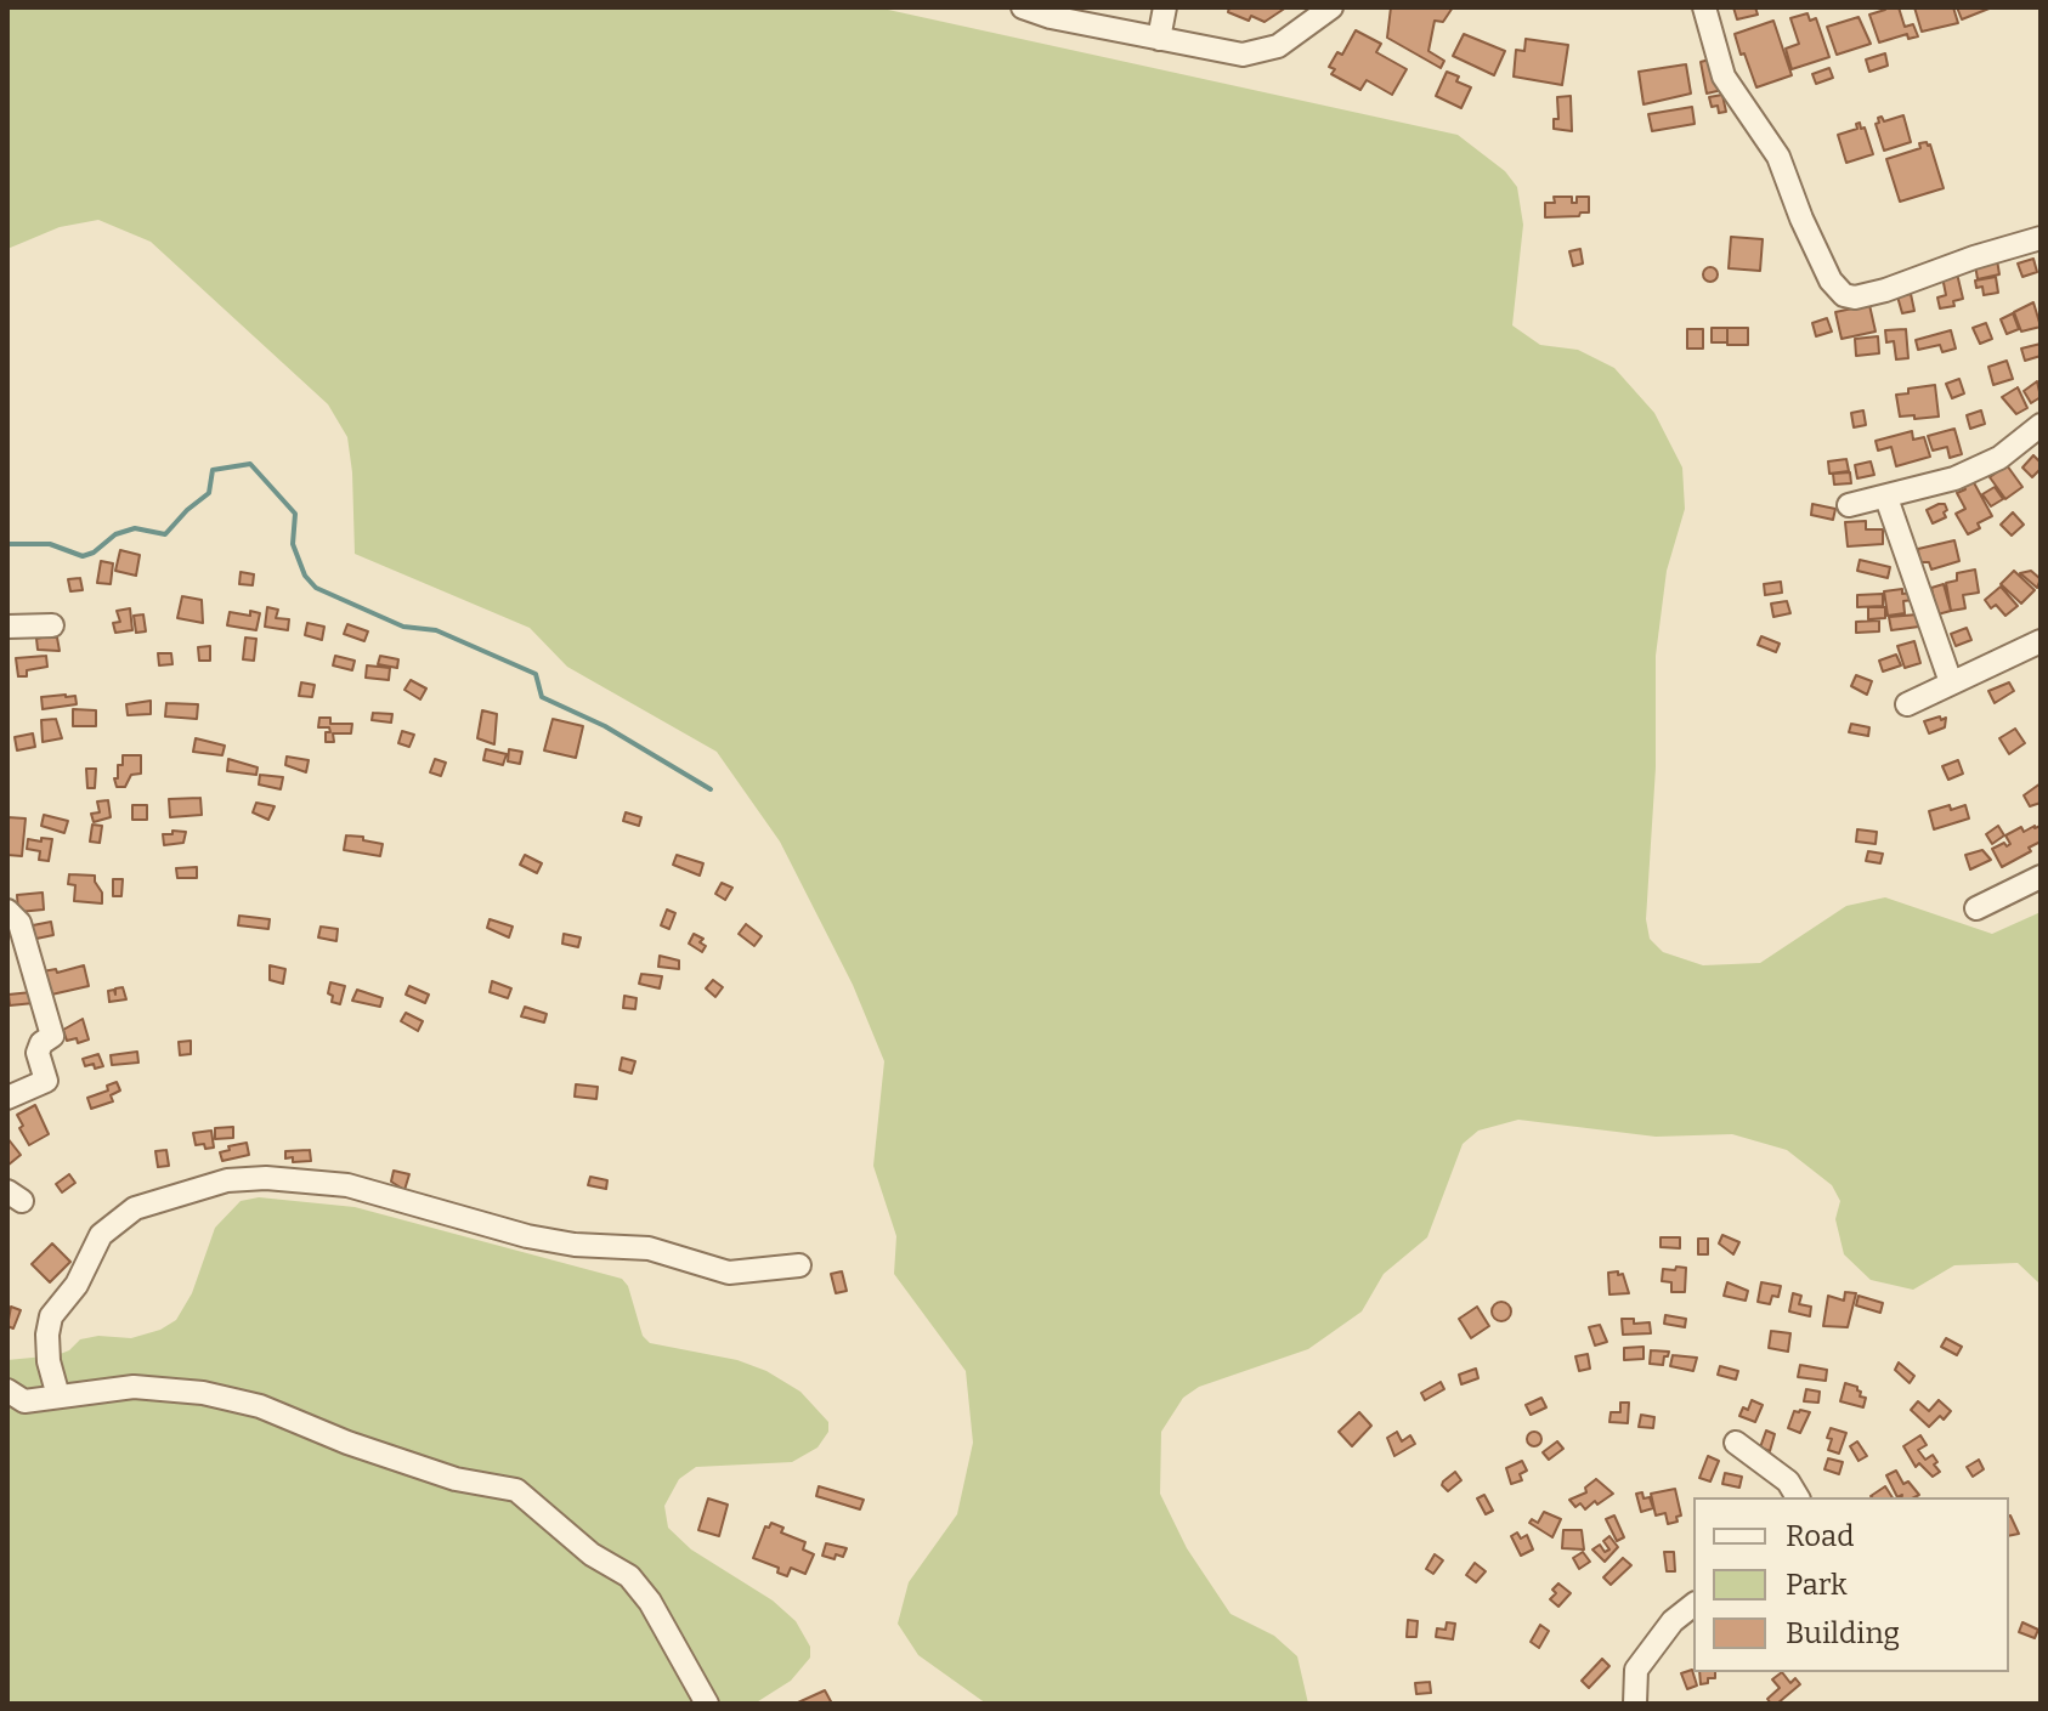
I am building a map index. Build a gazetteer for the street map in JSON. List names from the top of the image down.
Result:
{
  "legend": ["Road", "Park", "Building"]
}
